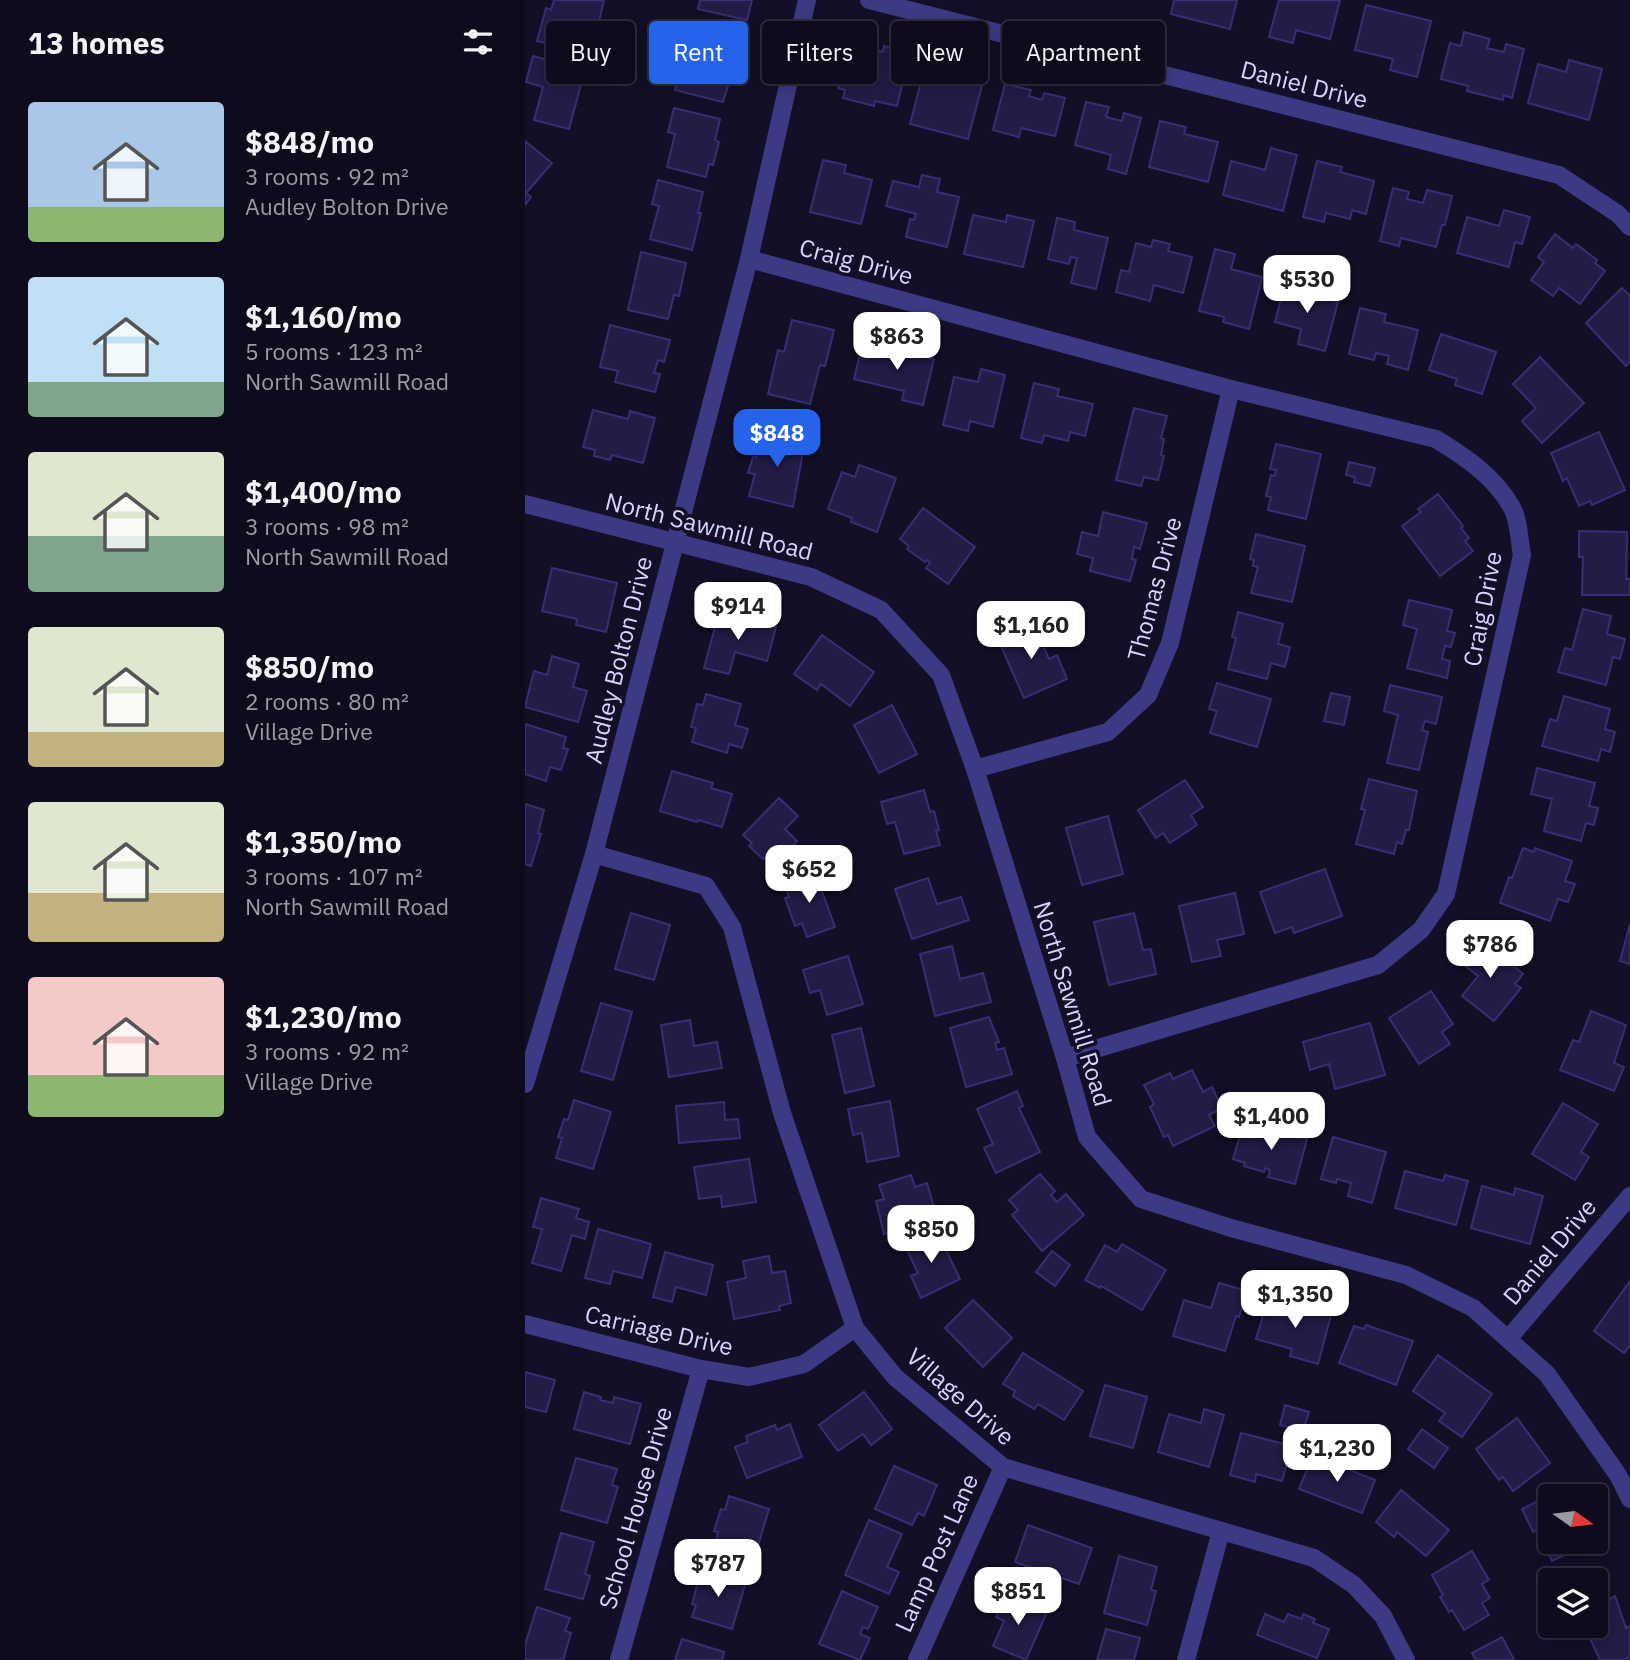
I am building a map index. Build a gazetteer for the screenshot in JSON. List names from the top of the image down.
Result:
{
  "streets": {
    "street": [
      "Daniel Drive",
      "Craig Drive",
      "North Sawmill Road",
      "Thomas Drive",
      "Audley Bolton Drive",
      "Carriage Drive",
      "Village Drive",
      "School House Drive",
      "Lamp Post Lane"
    ]
  },
  "crossings": [
    ["Daniel Drive", "North Sawmill Road"],
    ["Craig Drive", "North Sawmill Road"],
    ["Craig Drive", "Thomas Drive"],
    ["Craig Drive", "Audley Bolton Drive"],
    ["North Sawmill Road", "Thomas Drive"],
    ["North Sawmill Road", "Audley Bolton Drive"],
    ["Audley Bolton Drive", "Village Drive"],
    ["Carriage Drive", "Village Drive"],
    ["Carriage Drive", "School House Drive"],
    ["Village Drive", "Lamp Post Lane"]
  ],
  "north": "right",
  "page": {
    "heading": "13 homes",
    "chip": [
      "Buy",
      "Rent",
      "Filters",
      "New",
      "Apartment"
    ],
    "list": [
      {
        "name": "$848/mo",
        "note": "3 rooms · 92 m² · Audley Bolton Drive"
      },
      {
        "name": "$1,160/mo",
        "note": "5 rooms · 123 m² · North Sawmill Road"
      },
      {
        "name": "$1,400/mo",
        "note": "3 rooms · 98 m² · North Sawmill Road"
      },
      {
        "name": "$850/mo",
        "note": "2 rooms · 80 m² · Village Drive"
      },
      {
        "name": "$1,350/mo",
        "note": "3 rooms · 107 m² · North Sawmill Road"
      },
      {
        "name": "$1,230/mo",
        "note": "3 rooms · 92 m² · Village Drive"
      }
    ],
    "price": [
      "$530",
      "$863",
      "$848",
      "$914",
      "$1,160",
      "$652",
      "$786",
      "$1,400",
      "$850",
      "$1,350",
      "$1,230",
      "$787",
      "$851"
    ]
  }
}
